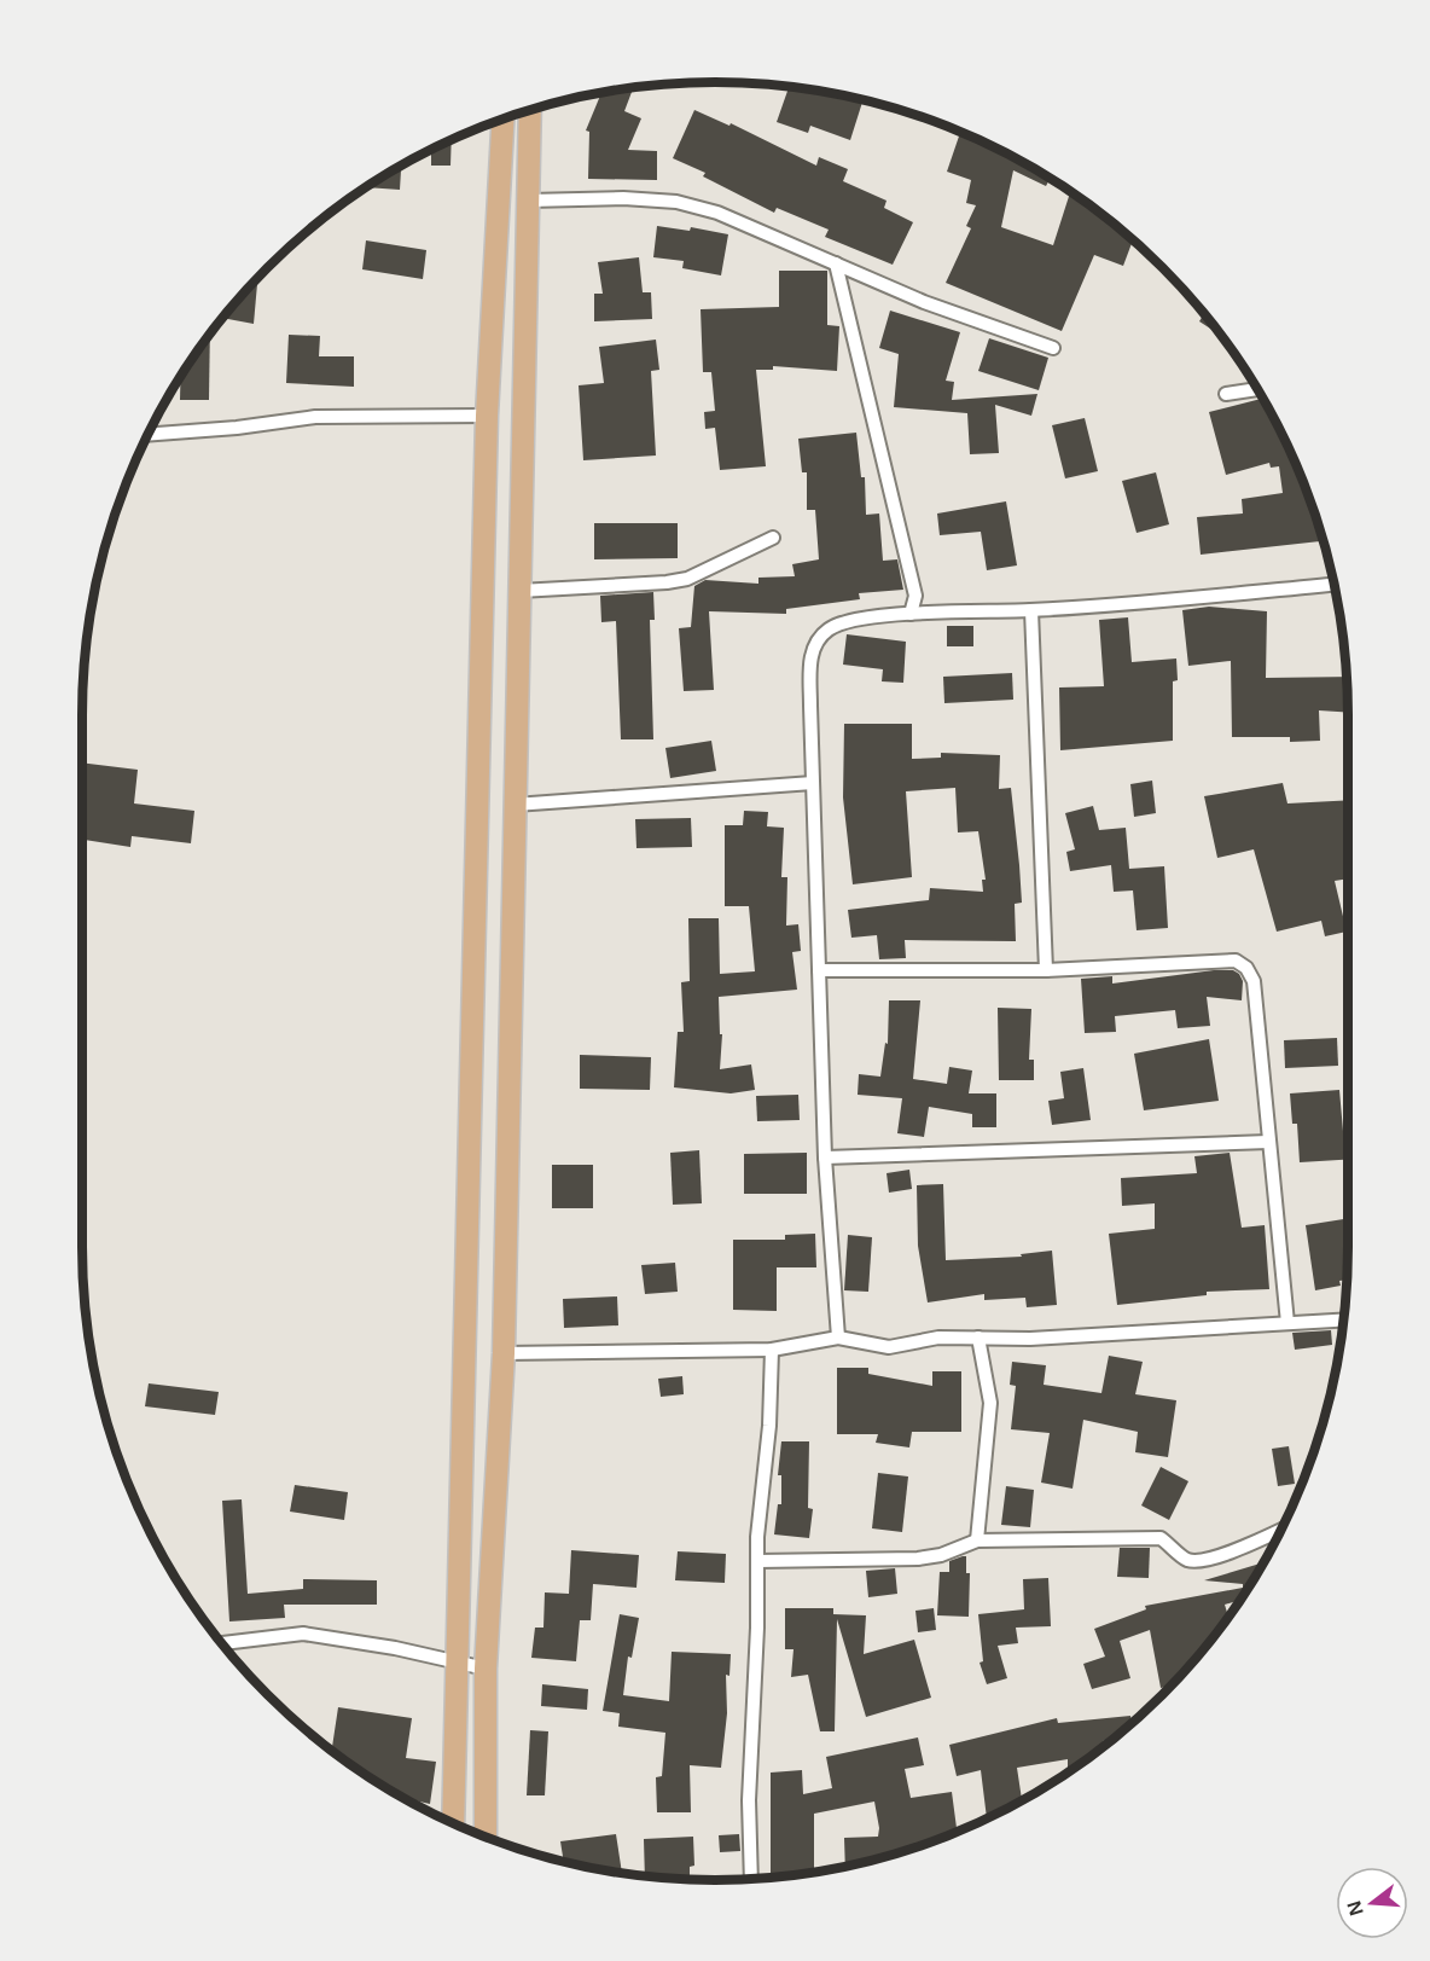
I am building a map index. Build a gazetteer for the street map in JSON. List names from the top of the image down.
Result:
{
  "north": "left"
}
